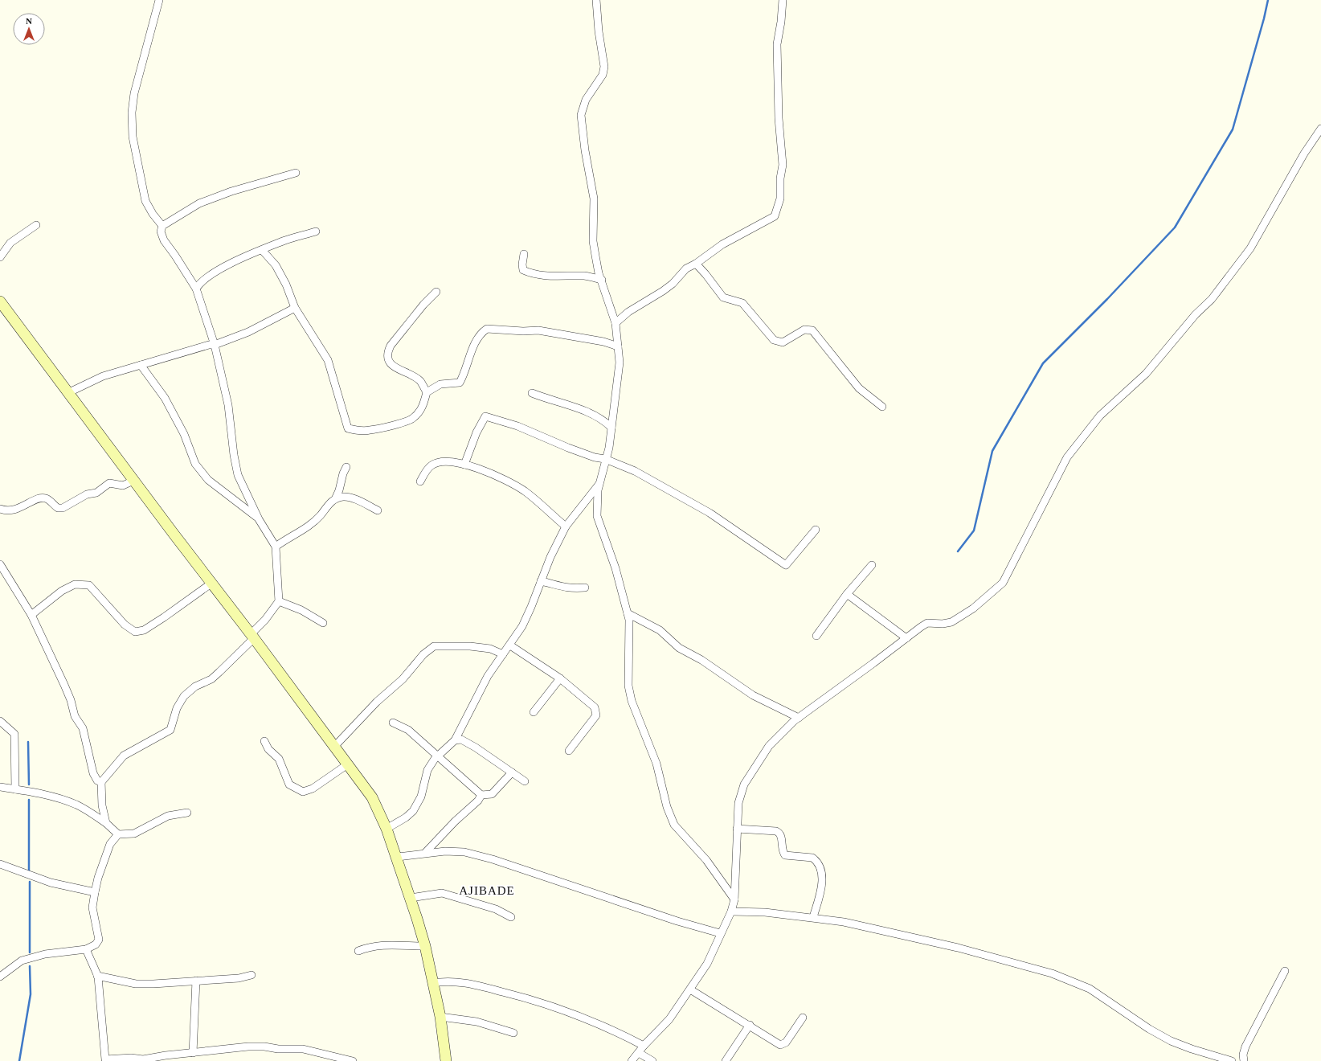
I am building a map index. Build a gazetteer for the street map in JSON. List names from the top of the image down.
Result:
{
  "districts": ["AJIBADE"],
  "north": "top"
}
